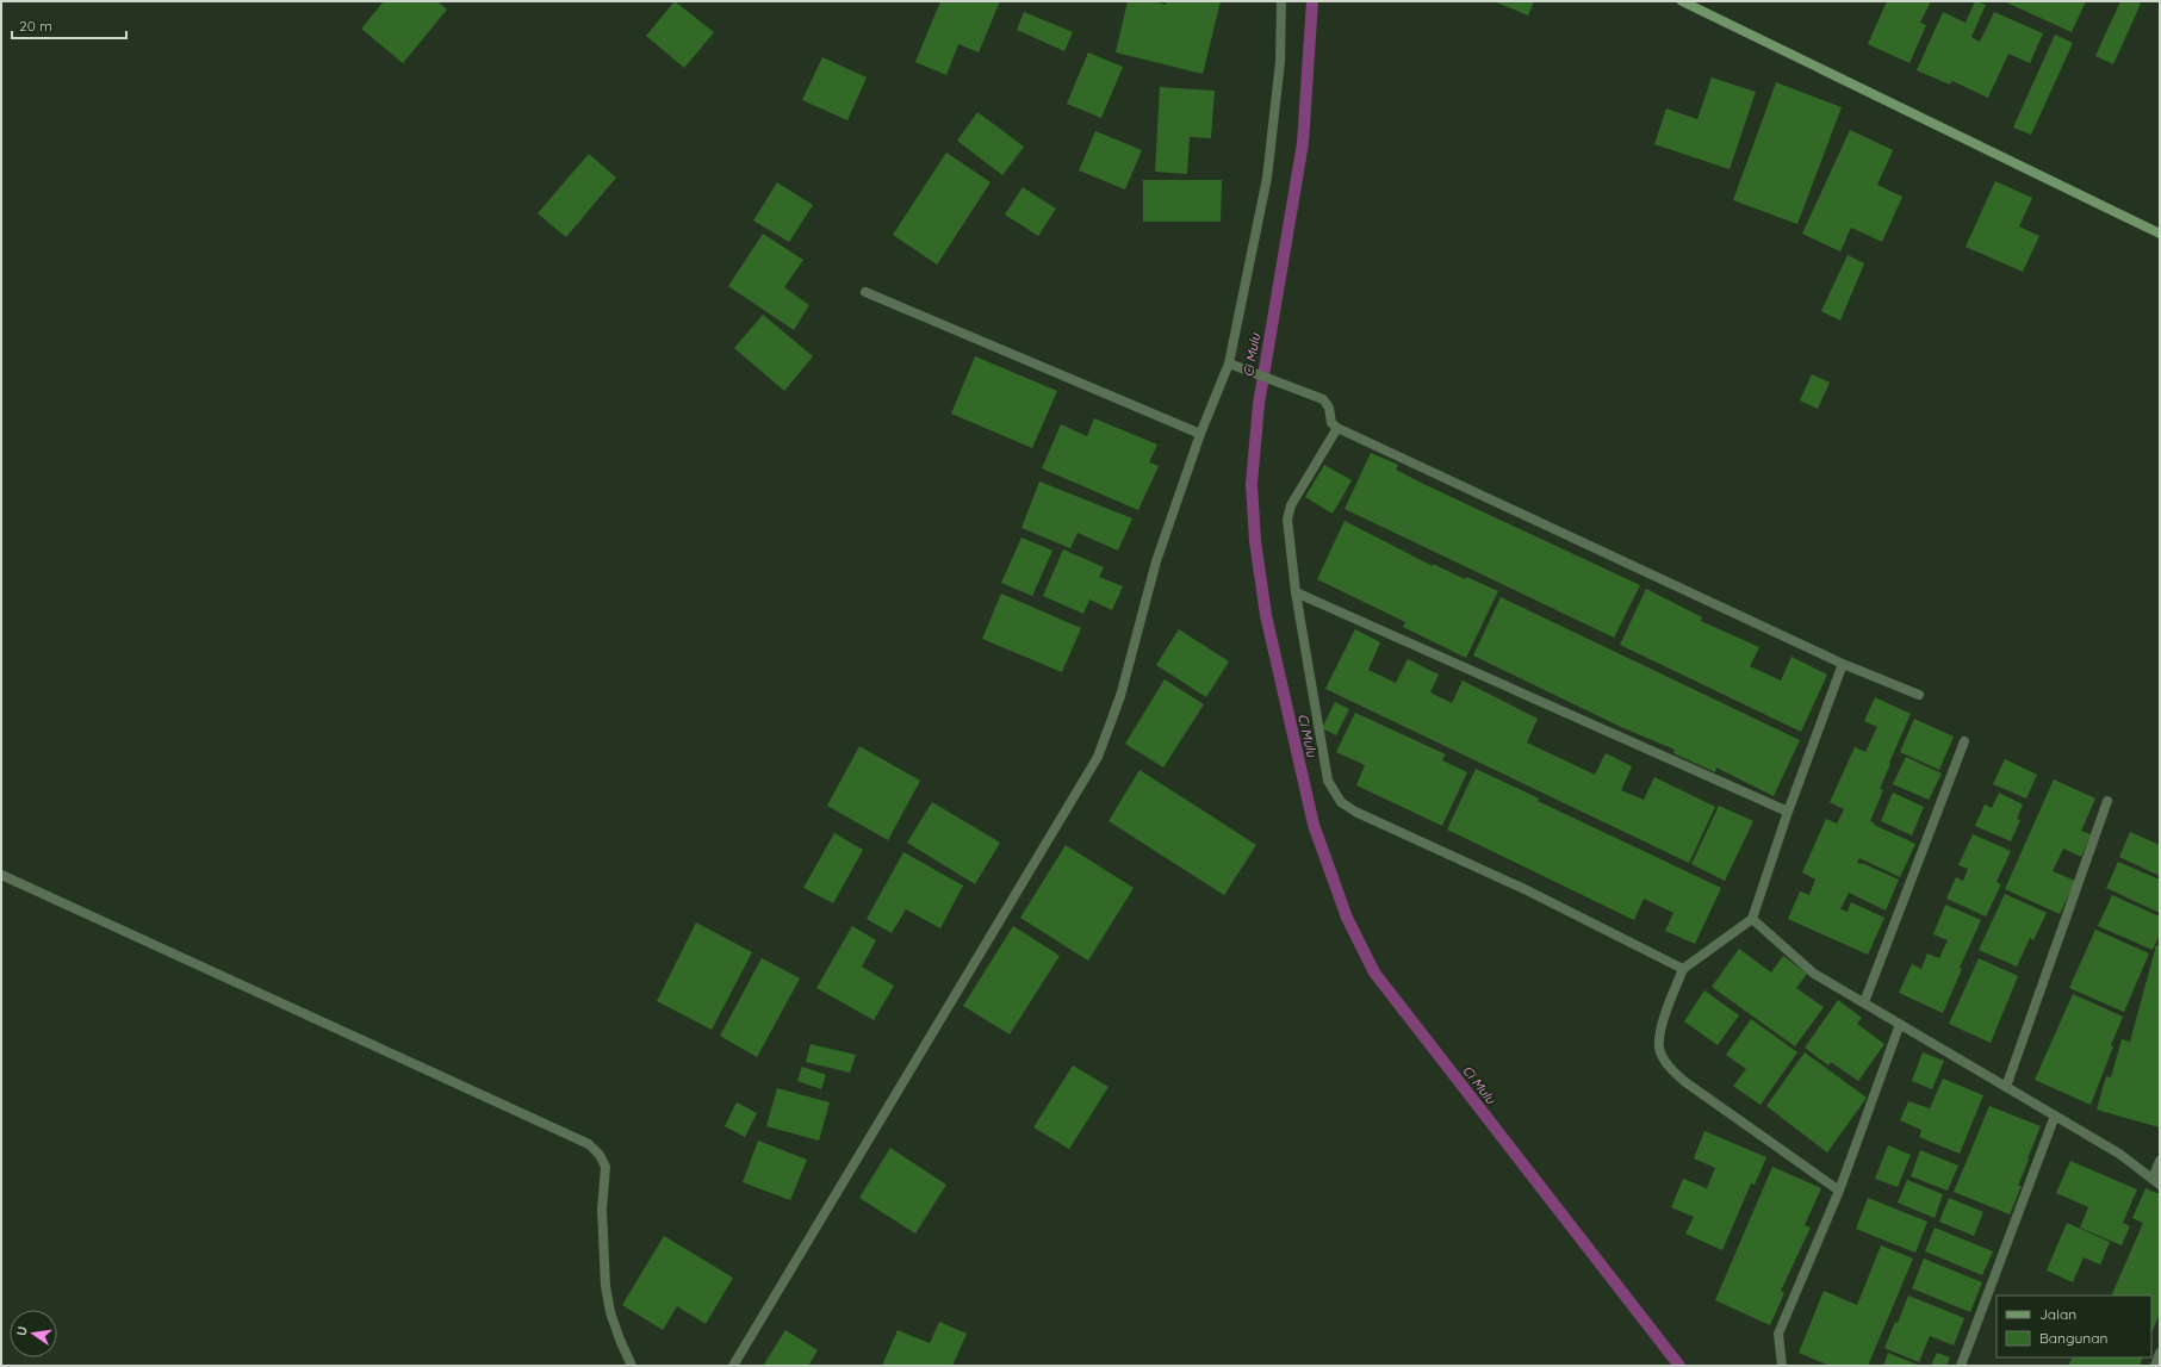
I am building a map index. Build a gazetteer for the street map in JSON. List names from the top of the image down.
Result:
{
  "water": ["Ci Mulu"],
  "legend": ["Jalan", "Bangunan"],
  "scale_bar": "20 m",
  "north": "left"
}
